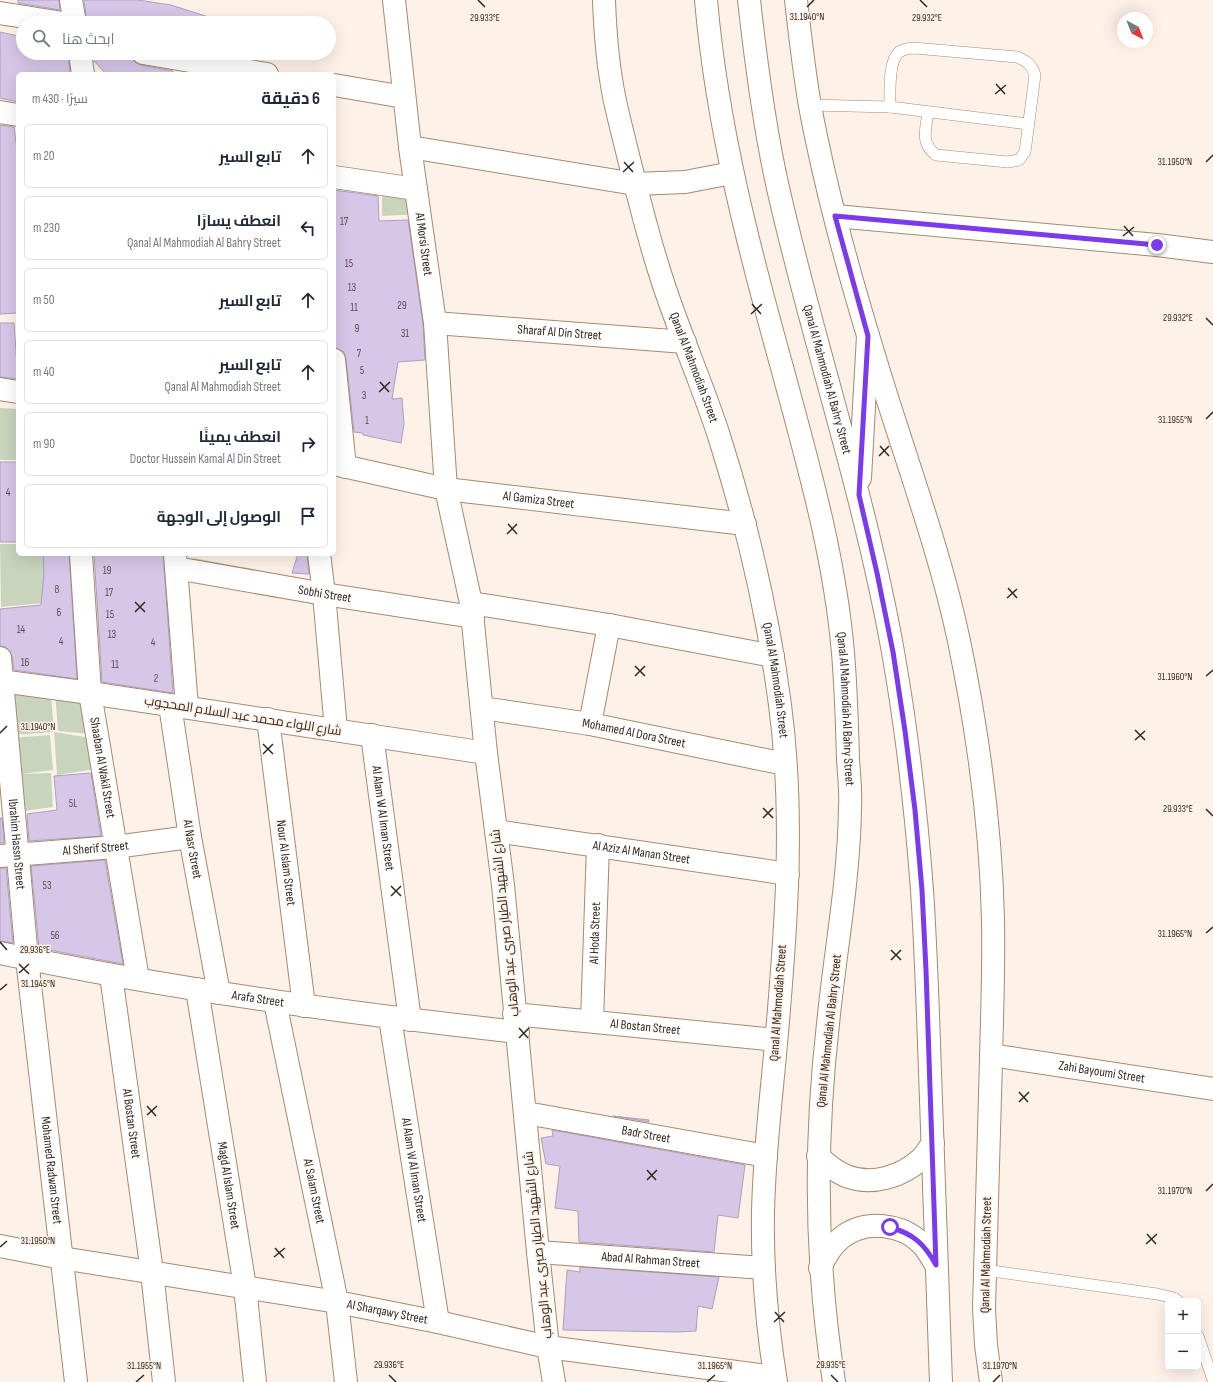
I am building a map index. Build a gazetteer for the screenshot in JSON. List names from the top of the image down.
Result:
{
  "streets": {
    "street": [
      "Al Morsi Street",
      "Sharaf Al Din Street",
      "Qanal Al Mahmodiah Street",
      "Qanal Al Mahmodiah Al Bahry Street",
      "Al Gamiza Street",
      "Sobhi Street",
      "شارع اللواء محمد عبد السلام المحجوب",
      "Mohamed Al Dora Street",
      "Shaaban Al Wakil Street",
      "Al Alam W Al Iman Street",
      "Ibrahim Hassn Street",
      "Al Sherif Street",
      "Al Nasr Street",
      "Al Aziz Al Manan Street",
      "Nour Al Islam Street",
      "شارع الشهيد الطيار صبرى عبد الوهاب",
      "Al Hoda Street",
      "Arafa Street",
      "Al Bostan Street",
      "Zahi Bayoumi Street",
      "Badr Street",
      "Mohamed Radwan Street",
      "Magd Al Islam Street",
      "Al Salam Street",
      "Abad Al Rahman Street",
      "Al Sharqawy Street"
    ]
  },
  "crossings": [
    ["Al Morsi Street", "Sharaf Al Din Street"],
    ["Al Morsi Street", "Al Gamiza Street"],
    ["Al Morsi Street", "شارع الشهيد الطيار صبرى عبد الوهاب"],
    ["Sharaf Al Din Street", "Qanal Al Mahmodiah Street"],
    ["Qanal Al Mahmodiah Street", "Al Gamiza Street"],
    ["Qanal Al Mahmodiah Street", "Sobhi Street"],
    ["Qanal Al Mahmodiah Street", "Mohamed Al Dora Street"],
    ["Qanal Al Mahmodiah Street", "Al Aziz Al Manan Street"],
    ["Qanal Al Mahmodiah Street", "Al Bostan Street"],
    ["Qanal Al Mahmodiah Street", "Zahi Bayoumi Street"],
    ["Qanal Al Mahmodiah Street", "Badr Street"],
    ["Qanal Al Mahmodiah Street", "Abad Al Rahman Street"],
    ["Qanal Al Mahmodiah Street", "Al Sharqawy Street"],
    ["Al Gamiza Street", "شارع الشهيد الطيار صبرى عبد الوهاب"],
    ["Sobhi Street", "Al Nasr Street"],
    ["Sobhi Street", "شارع الشهيد الطيار صبرى عبد الوهاب"],
    ["شارع اللواء محمد عبد السلام المحجوب", "Shaaban Al Wakil Street"],
    ["شارع اللواء محمد عبد السلام المحجوب", "Al Alam W Al Iman Street"],
    ["شارع اللواء محمد عبد السلام المحجوب", "Ibrahim Hassn Street"],
    ["شارع اللواء محمد عبد السلام المحجوب", "Al Nasr Street"],
    ["شارع اللواء محمد عبد السلام المحجوب", "Nour Al Islam Street"],
    ["شارع اللواء محمد عبد السلام المحجوب", "شارع الشهيد الطيار صبرى عبد الوهاب"],
    ["Mohamed Al Dora Street", "شارع الشهيد الطيار صبرى عبد الوهاب"],
    ["Shaaban Al Wakil Street", "Al Sherif Street"],
    ["Shaaban Al Wakil Street", "Arafa Street"],
    ["Al Alam W Al Iman Street", "Arafa Street"],
    ["Al Alam W Al Iman Street", "Al Sharqawy Street"],
    ["Ibrahim Hassn Street", "Al Sherif Street"],
    ["Ibrahim Hassn Street", "Arafa Street"],
    ["Ibrahim Hassn Street", "Mohamed Radwan Street"],
    ["Al Sherif Street", "Al Nasr Street"],
    ["Al Nasr Street", "Arafa Street"],
    ["Al Aziz Al Manan Street", "شارع الشهيد الطيار صبرى عبد الوهاب"],
    ["Al Aziz Al Manan Street", "Al Hoda Street"],
    ["Nour Al Islam Street", "Arafa Street"],
    ["شارع الشهيد الطيار صبرى عبد الوهاب", "Arafa Street"],
    ["شارع الشهيد الطيار صبرى عبد الوهاب", "Al Bostan Street"],
    ["شارع الشهيد الطيار صبرى عبد الوهاب", "Badr Street"],
    ["شارع الشهيد الطيار صبرى عبد الوهاب", "Abad Al Rahman Street"],
    ["شارع الشهيد الطيار صبرى عبد الوهاب", "Al Sharqawy Street"],
    ["Al Hoda Street", "Al Bostan Street"],
    ["Arafa Street", "Al Bostan Street"],
    ["Arafa Street", "Mohamed Radwan Street"],
    ["Arafa Street", "Magd Al Islam Street"],
    ["Arafa Street", "Al Salam Street"],
    ["Al Bostan Street", "Al Sharqawy Street"],
    ["Mohamed Radwan Street", "Al Sharqawy Street"],
    ["Magd Al Islam Street", "Al Sharqawy Street"],
    ["Al Salam Street", "Al Sharqawy Street"]
  ],
  "house_numbers": [
    "17",
    "15",
    "13",
    "29",
    "11",
    "9",
    "31",
    "7",
    "5",
    "3",
    "1",
    "4",
    "19",
    "8",
    "17",
    "6",
    "15",
    "14",
    "13",
    "4",
    "4",
    "16",
    "11",
    "2",
    "5L",
    "53",
    "56"
  ],
  "north": "bottom right",
  "page": {
    "search": "ابحث هنا",
    "heading": ["6 دقيقة", "سيرًا · 430 m"],
    "list": [
      ["تابع السير", "20 m"],
      ["انعطف يسارًا", "Qanal Al Mahmodiah Al Bahry Street", "230 m"],
      ["تابع السير", "50 m"],
      ["تابع السير", "Qanal Al Mahmodiah Street", "40 m"],
      ["انعطف يمينًا", "Doctor Hussein Kamal Al Din Street", "90 m"],
      "الوصول إلى الوجهة"
    ],
    "map_buttons": ["+", "−"]
  },
  "coordinates": [
    "31.1940°N",
    "29.933°E",
    "29.932°E",
    "31.1950°N",
    "31.1955°N",
    "31.1960°N",
    "31.1965°N",
    "29.936°E",
    "31.1945°N",
    "31.1970°N",
    "29.935°E"
  ]
}
